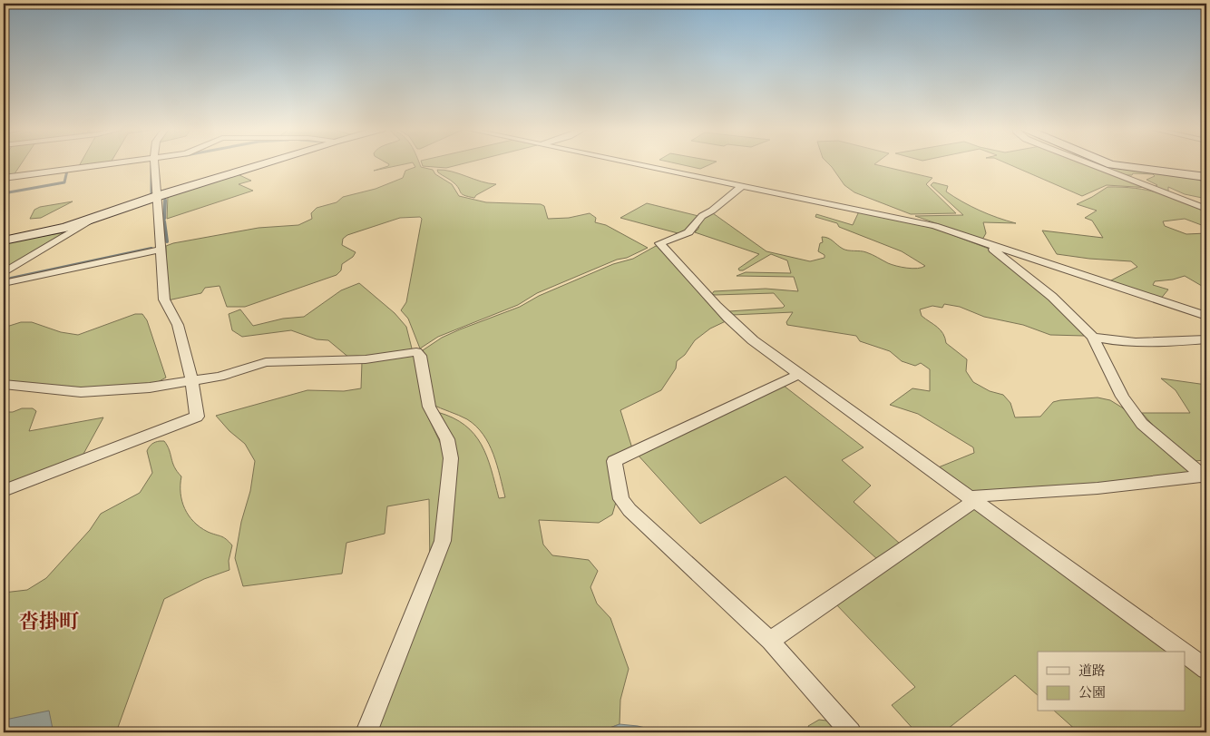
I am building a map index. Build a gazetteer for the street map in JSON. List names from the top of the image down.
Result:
{
  "districts": ["沓掛町"],
  "legend": ["道路", "公園"]
}
